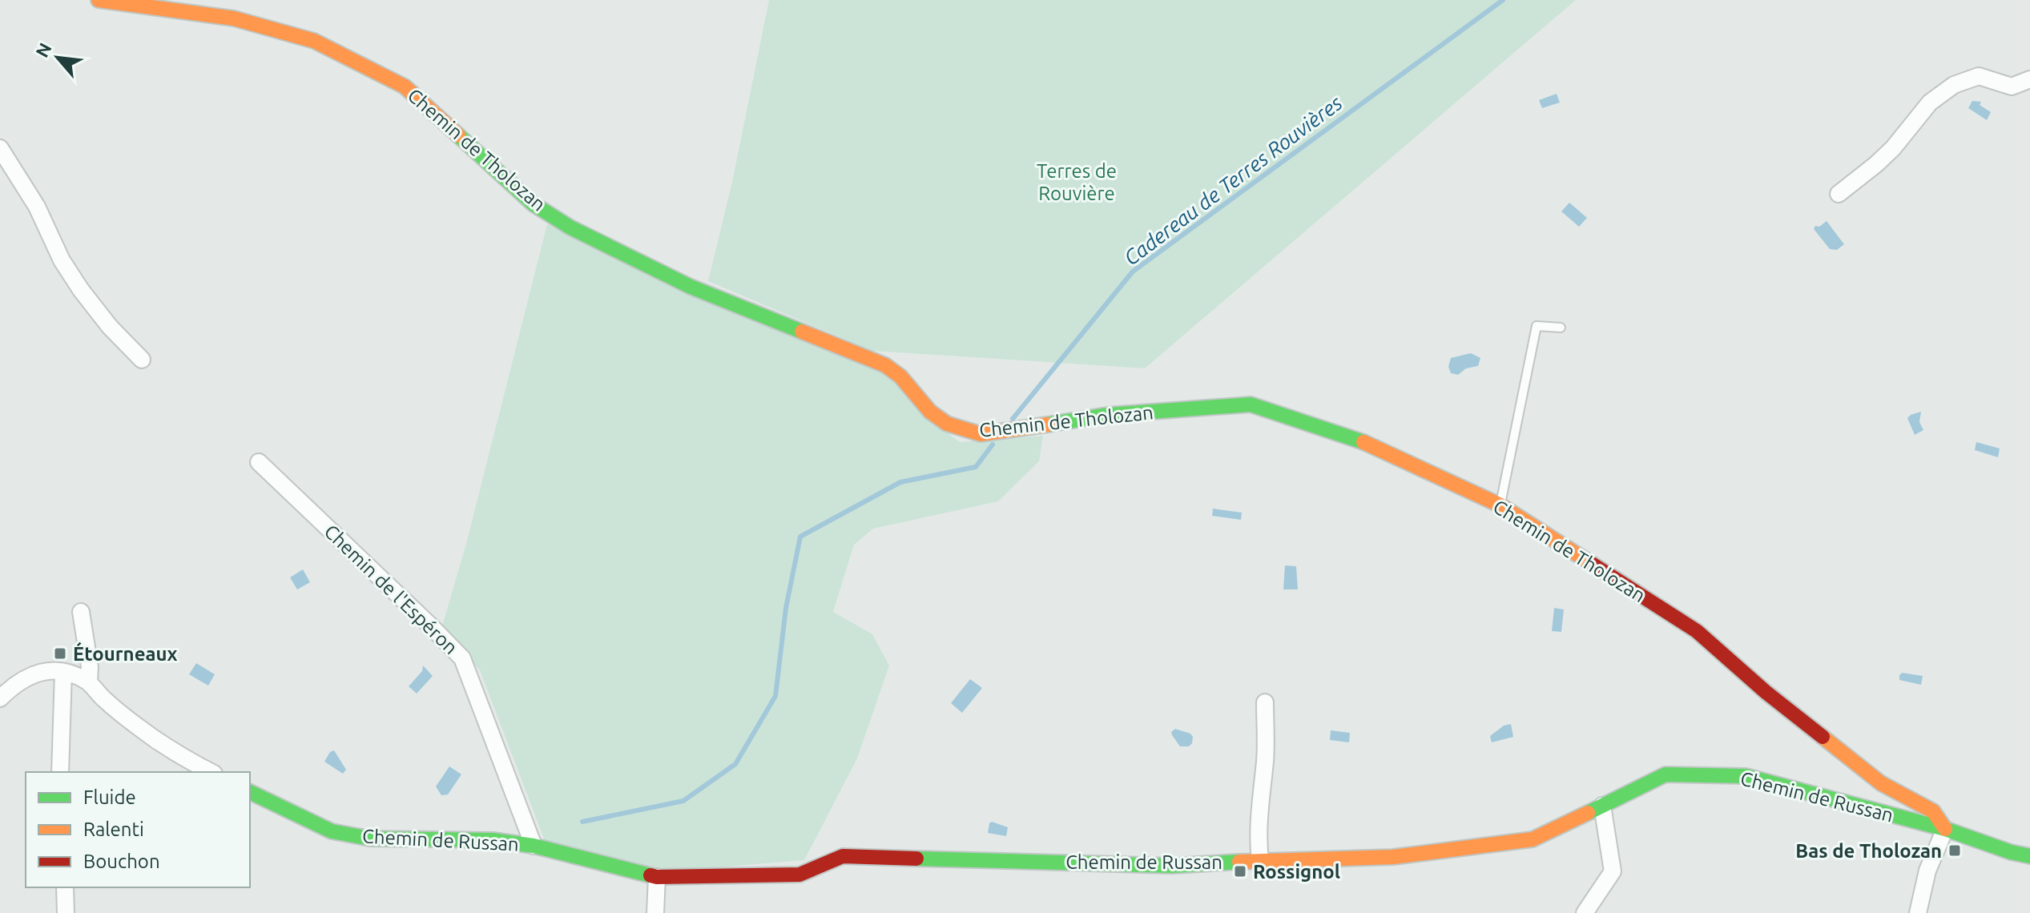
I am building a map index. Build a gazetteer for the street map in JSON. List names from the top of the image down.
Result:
{
  "streets": {
    "street": ["Chemin de Tholozan", "Chemin de l'Espéron", "Chemin de Russan"]
  },
  "crossings": [
    ["Chemin de Tholozan", "Chemin de Russan"],
    ["Chemin de l'Espéron", "Chemin de Russan"]
  ],
  "water": ["Cadereau de Terres Rouvières"],
  "parks": ["Terres de Rouvière"],
  "places": {
    "transit": ["Étourneaux", "Bas de Tholozan", "Rossignol"]
  },
  "legend": ["Fluide", "Ralenti", "Bouchon"],
  "north": "top left"
}
